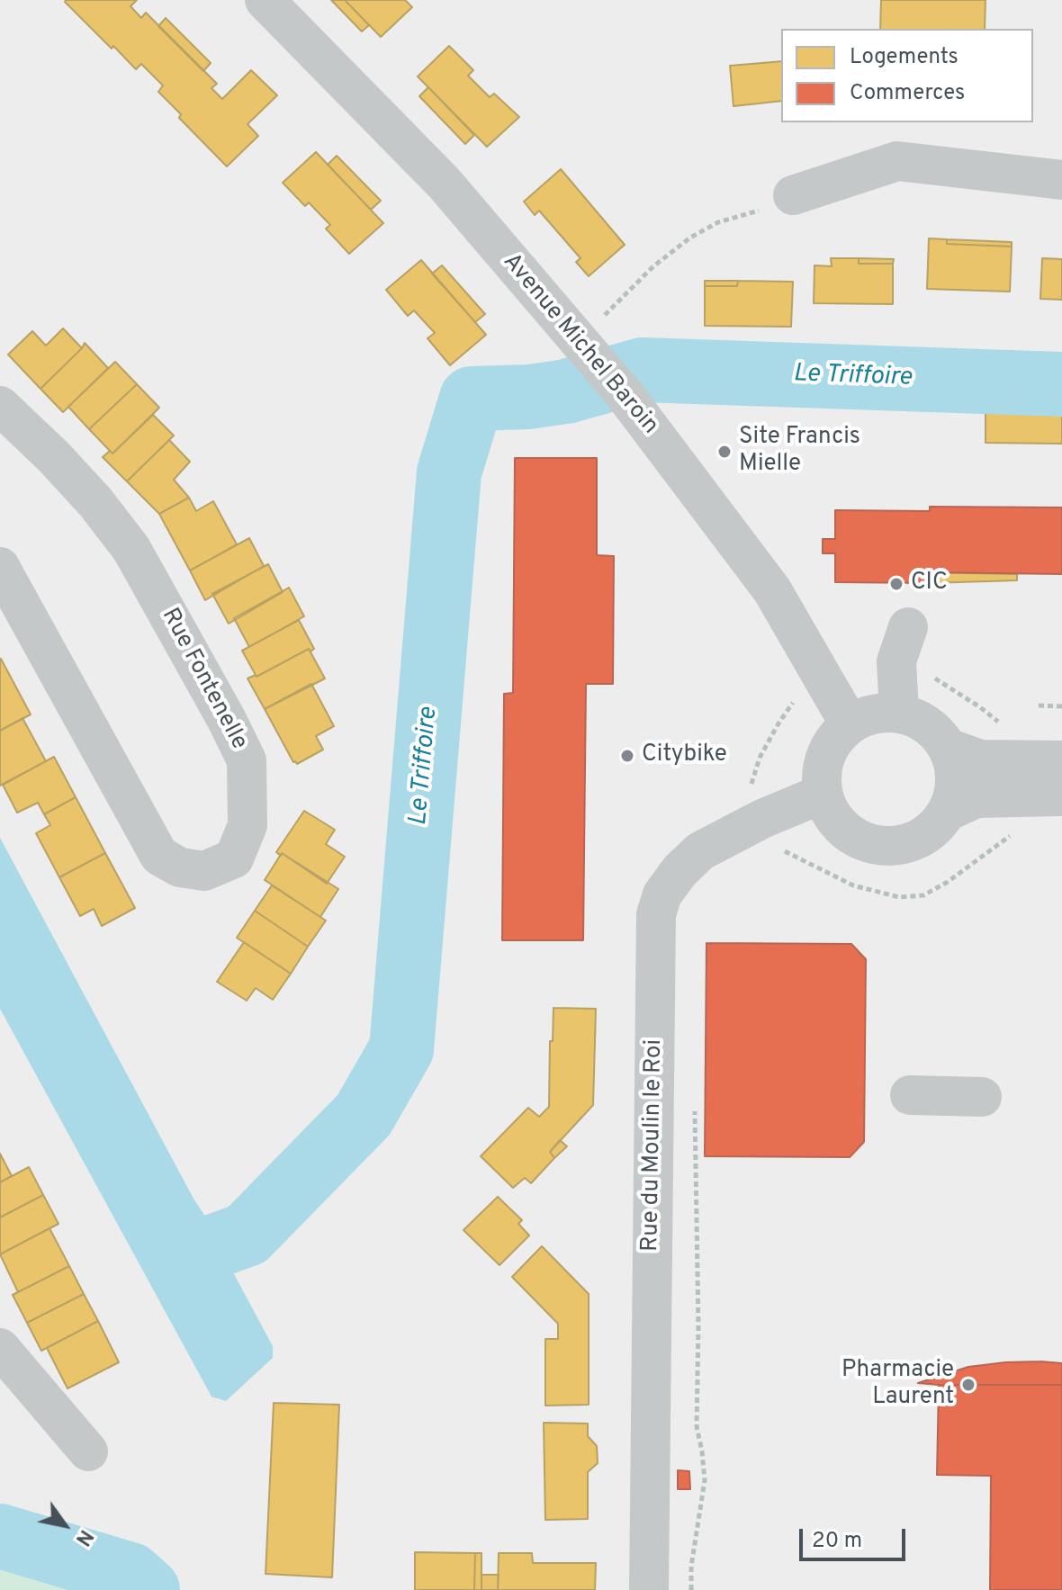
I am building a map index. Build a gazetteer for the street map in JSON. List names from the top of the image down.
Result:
{
  "streets": {
    "street": ["Avenue Michel Baroin", "Rue Fontenelle", "Rue du Moulin le Roi"]
  },
  "crossings": [
    ["Avenue Michel Baroin", "Rue du Moulin le Roi"]
  ],
  "water": ["Le Triffoire"],
  "places": [
    "Site Francis Mielle",
    "CIC",
    "Citybike",
    "Pharmacie Laurent"
  ],
  "legend": ["Logements", "Commerces"],
  "scale_bar": "20 m",
  "north": "bottom right"
}
